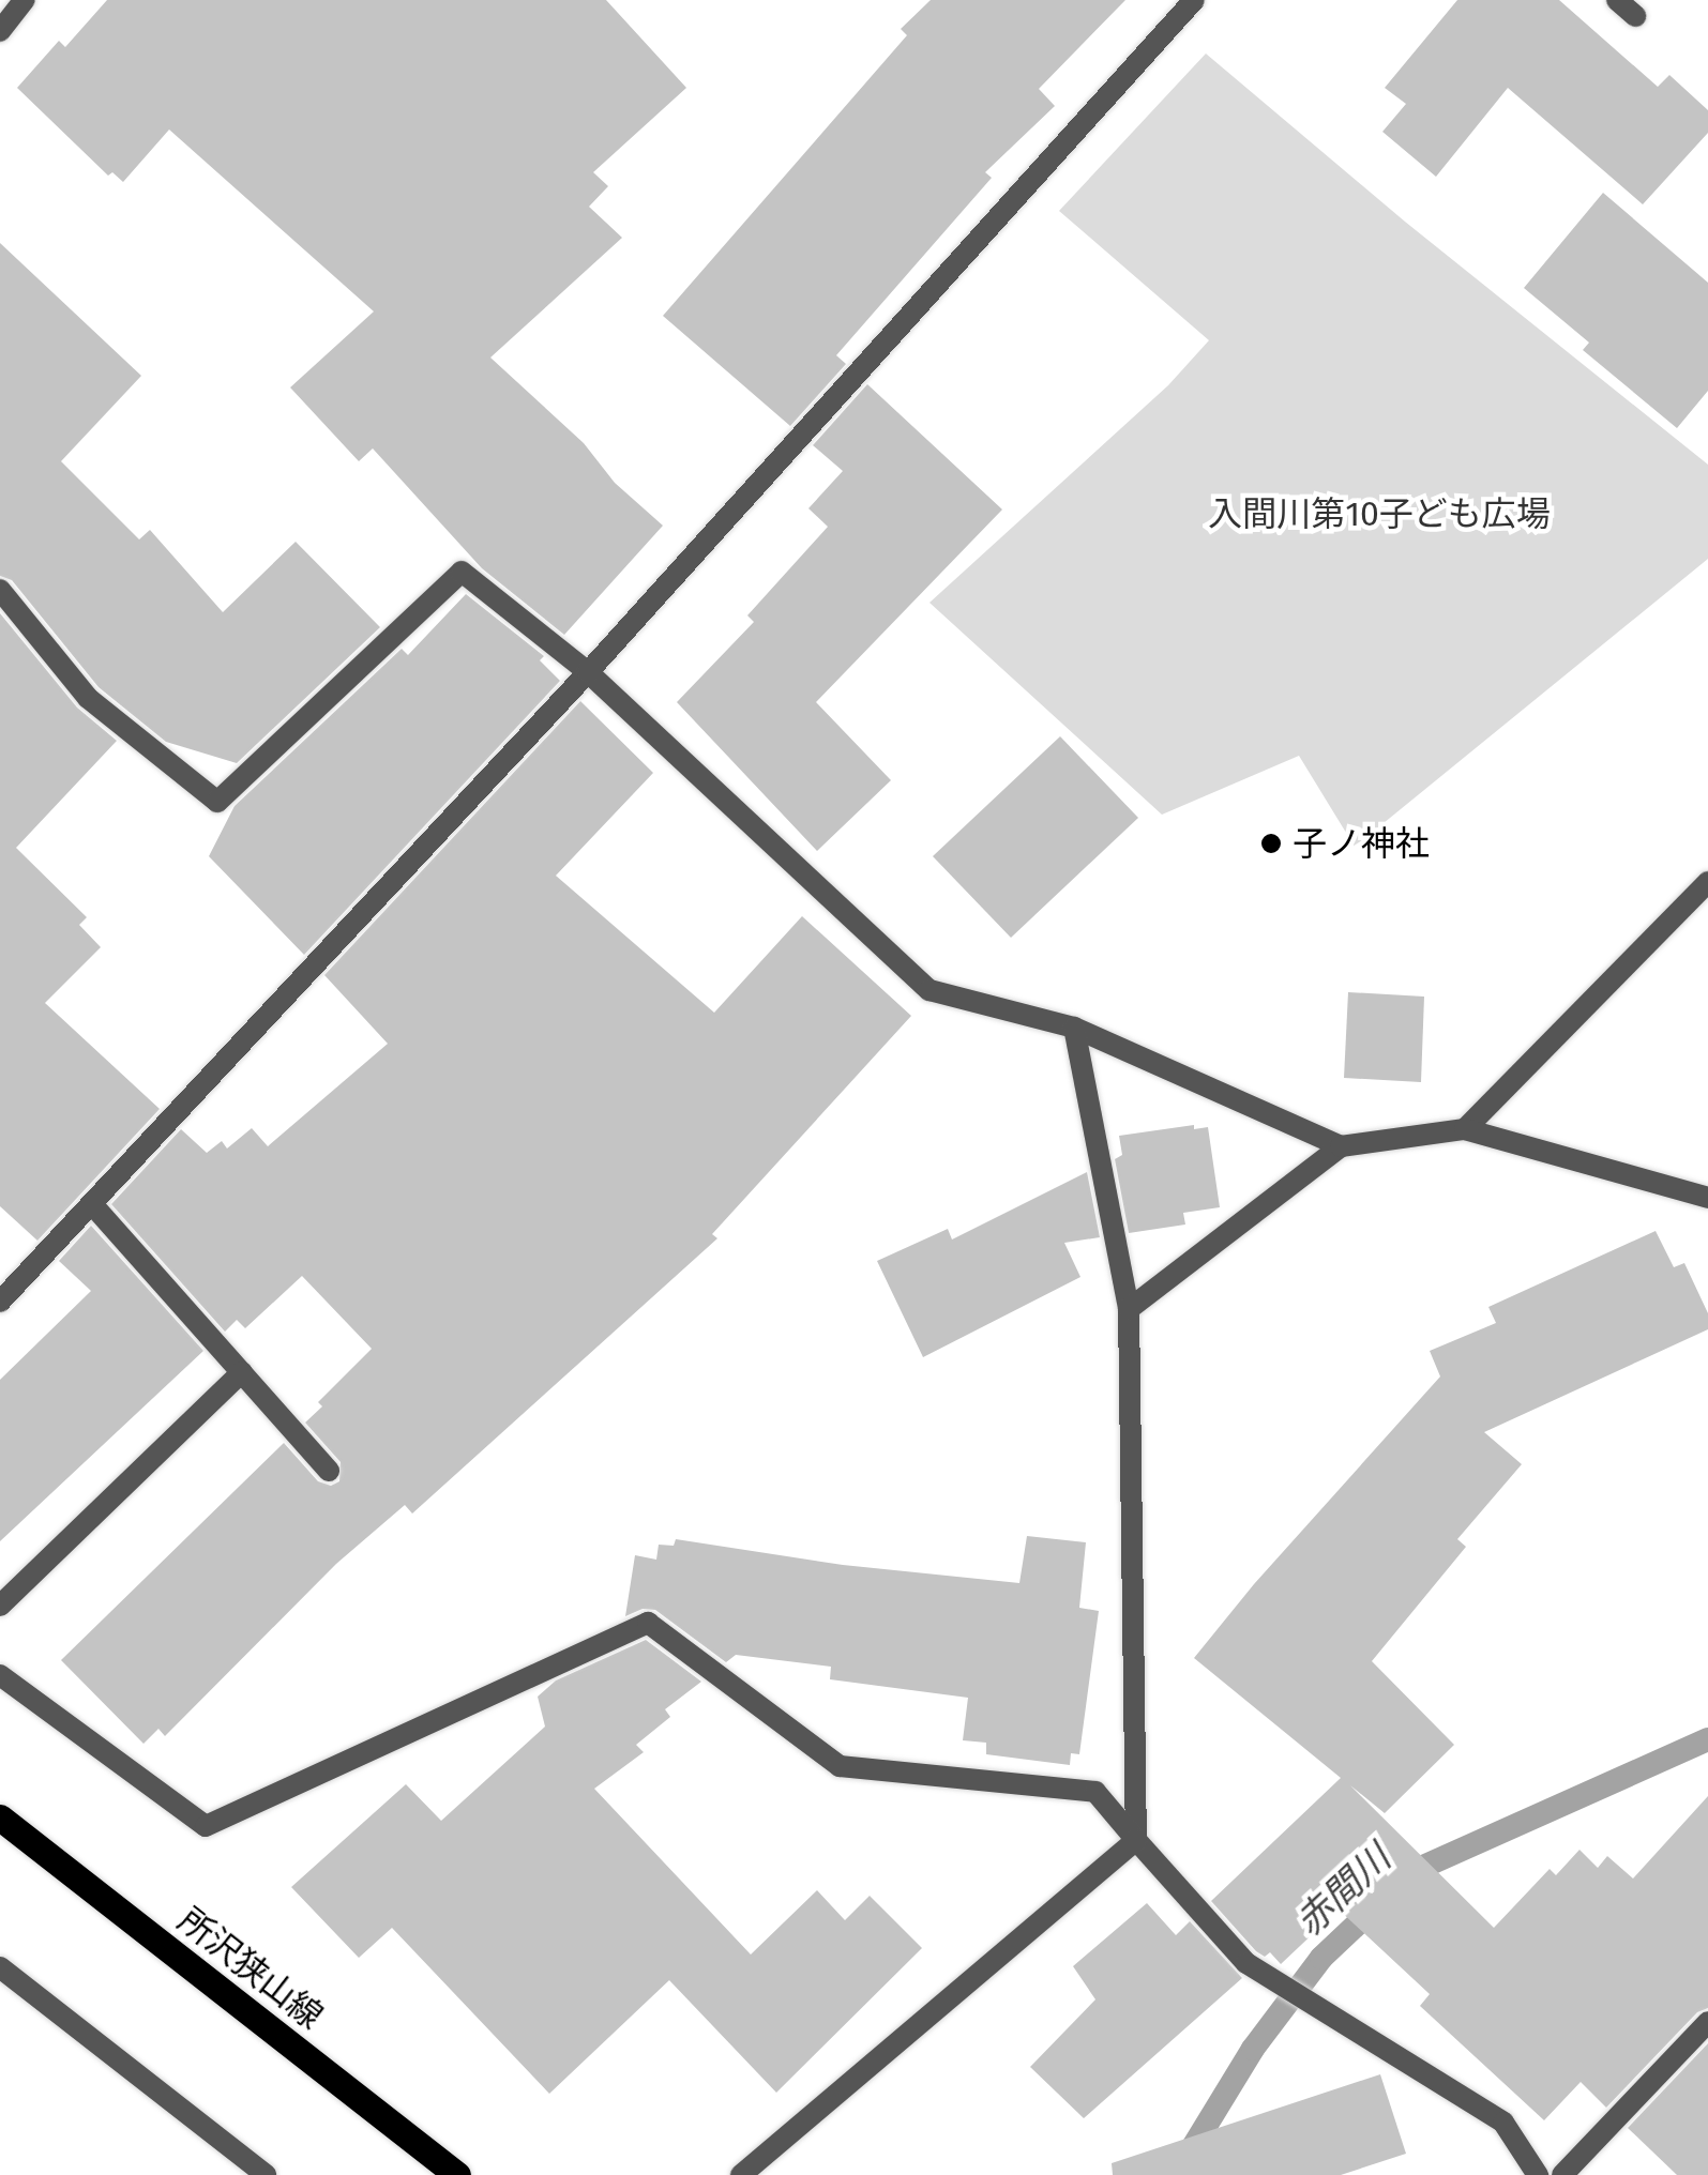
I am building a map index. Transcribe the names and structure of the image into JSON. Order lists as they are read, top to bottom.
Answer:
{
  "streets": {
    "main road": ["所沢狭山線"]
  },
  "water": ["赤間川"],
  "parks": ["入間川第10子ども広場"],
  "places": ["子ノ神社"]
}
